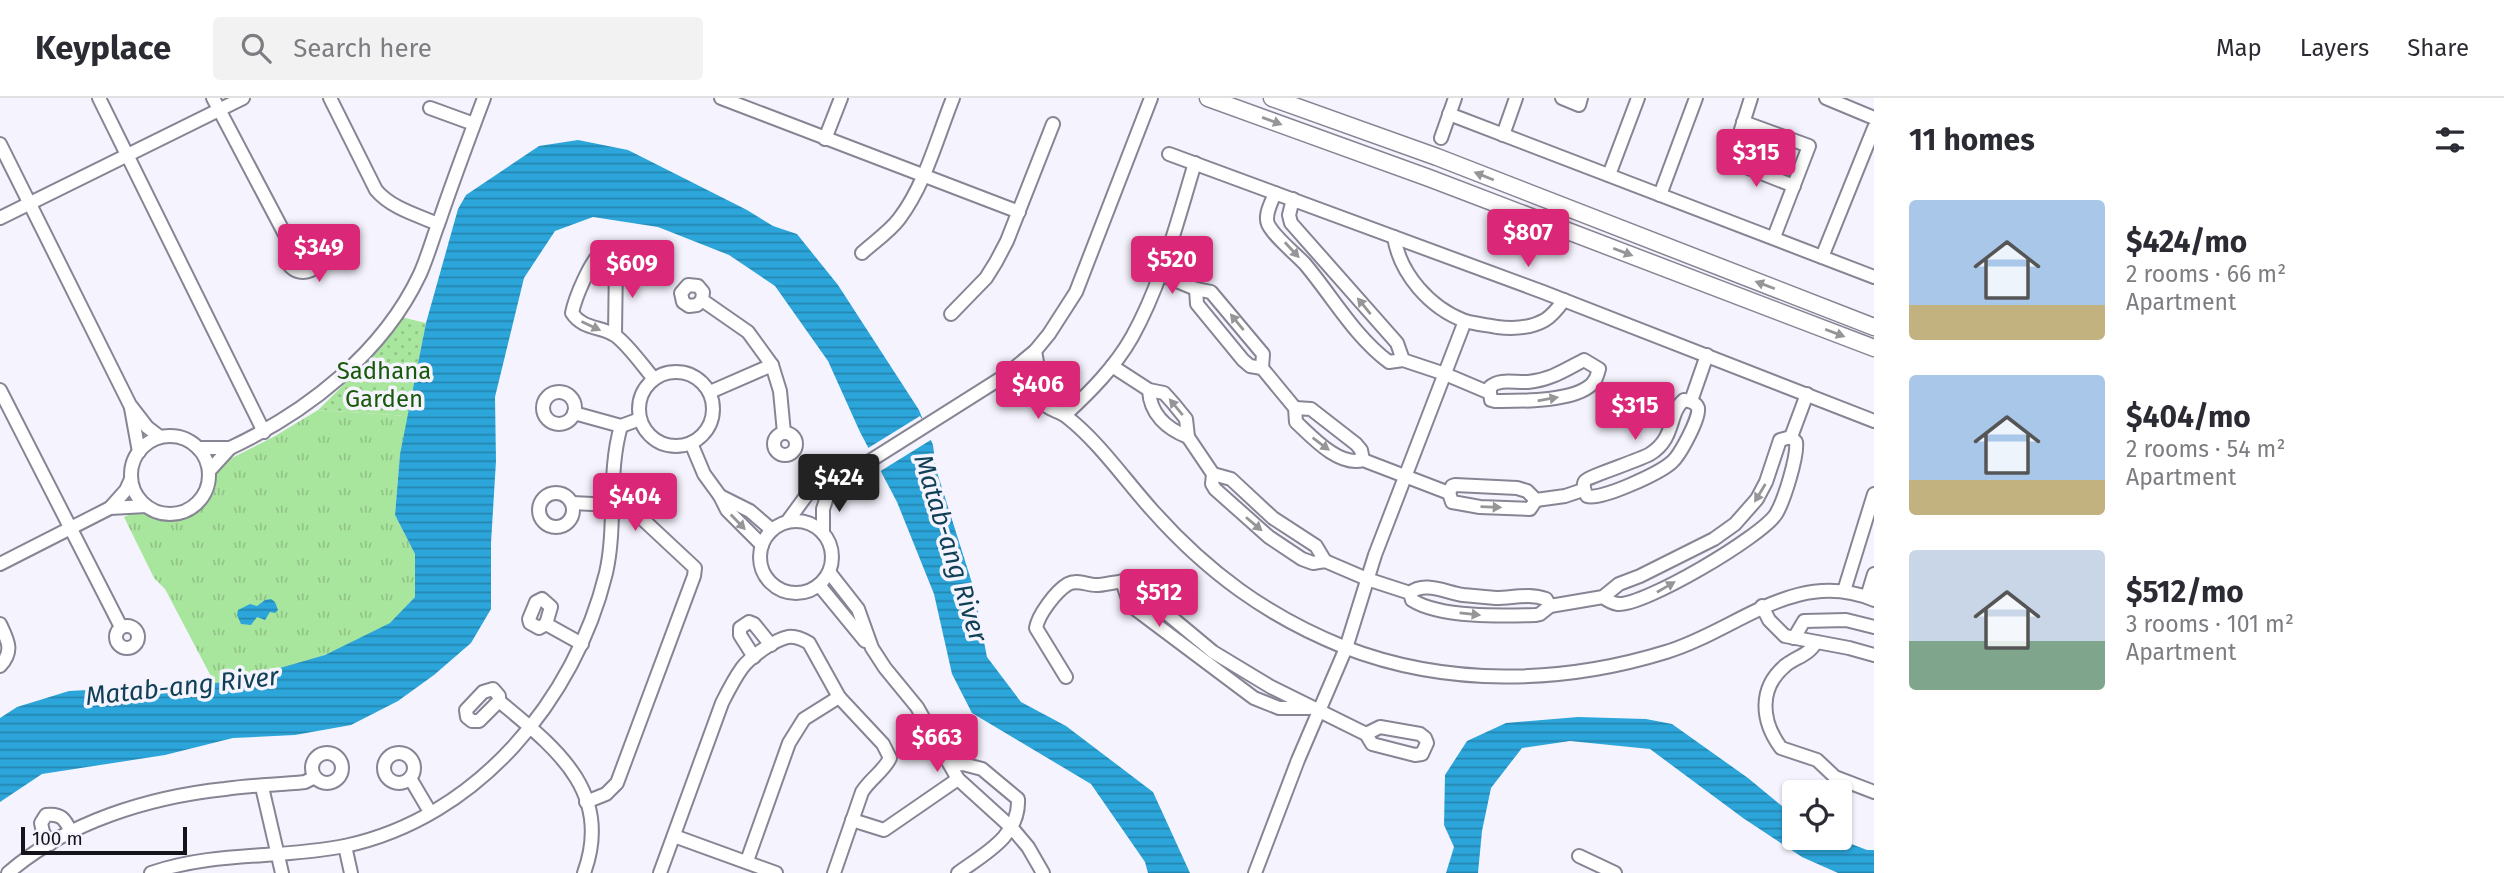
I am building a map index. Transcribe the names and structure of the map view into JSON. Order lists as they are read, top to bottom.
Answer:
{
  "water": ["Matab-ang River"],
  "parks": ["Sadhana Garden"],
  "scale_bar": "100 m",
  "page": {
    "header": "Keyplace",
    "search": "Search here",
    "nav": ["Map", "Layers", "Share"],
    "heading": "11 homes",
    "price": [
      "$315",
      "$807",
      "$349",
      "$520",
      "$609",
      "$406",
      "$315",
      "$424",
      "$404",
      "$512",
      "$663"
    ],
    "list": [
      {
        "name": "$424/mo",
        "note": "2 rooms · 66 m² · Apartment"
      },
      {
        "name": "$404/mo",
        "note": "2 rooms · 54 m² · Apartment"
      },
      {
        "name": "$512/mo",
        "note": "3 rooms · 101 m² · Apartment"
      }
    ],
    "scale": "100 m"
  }
}
